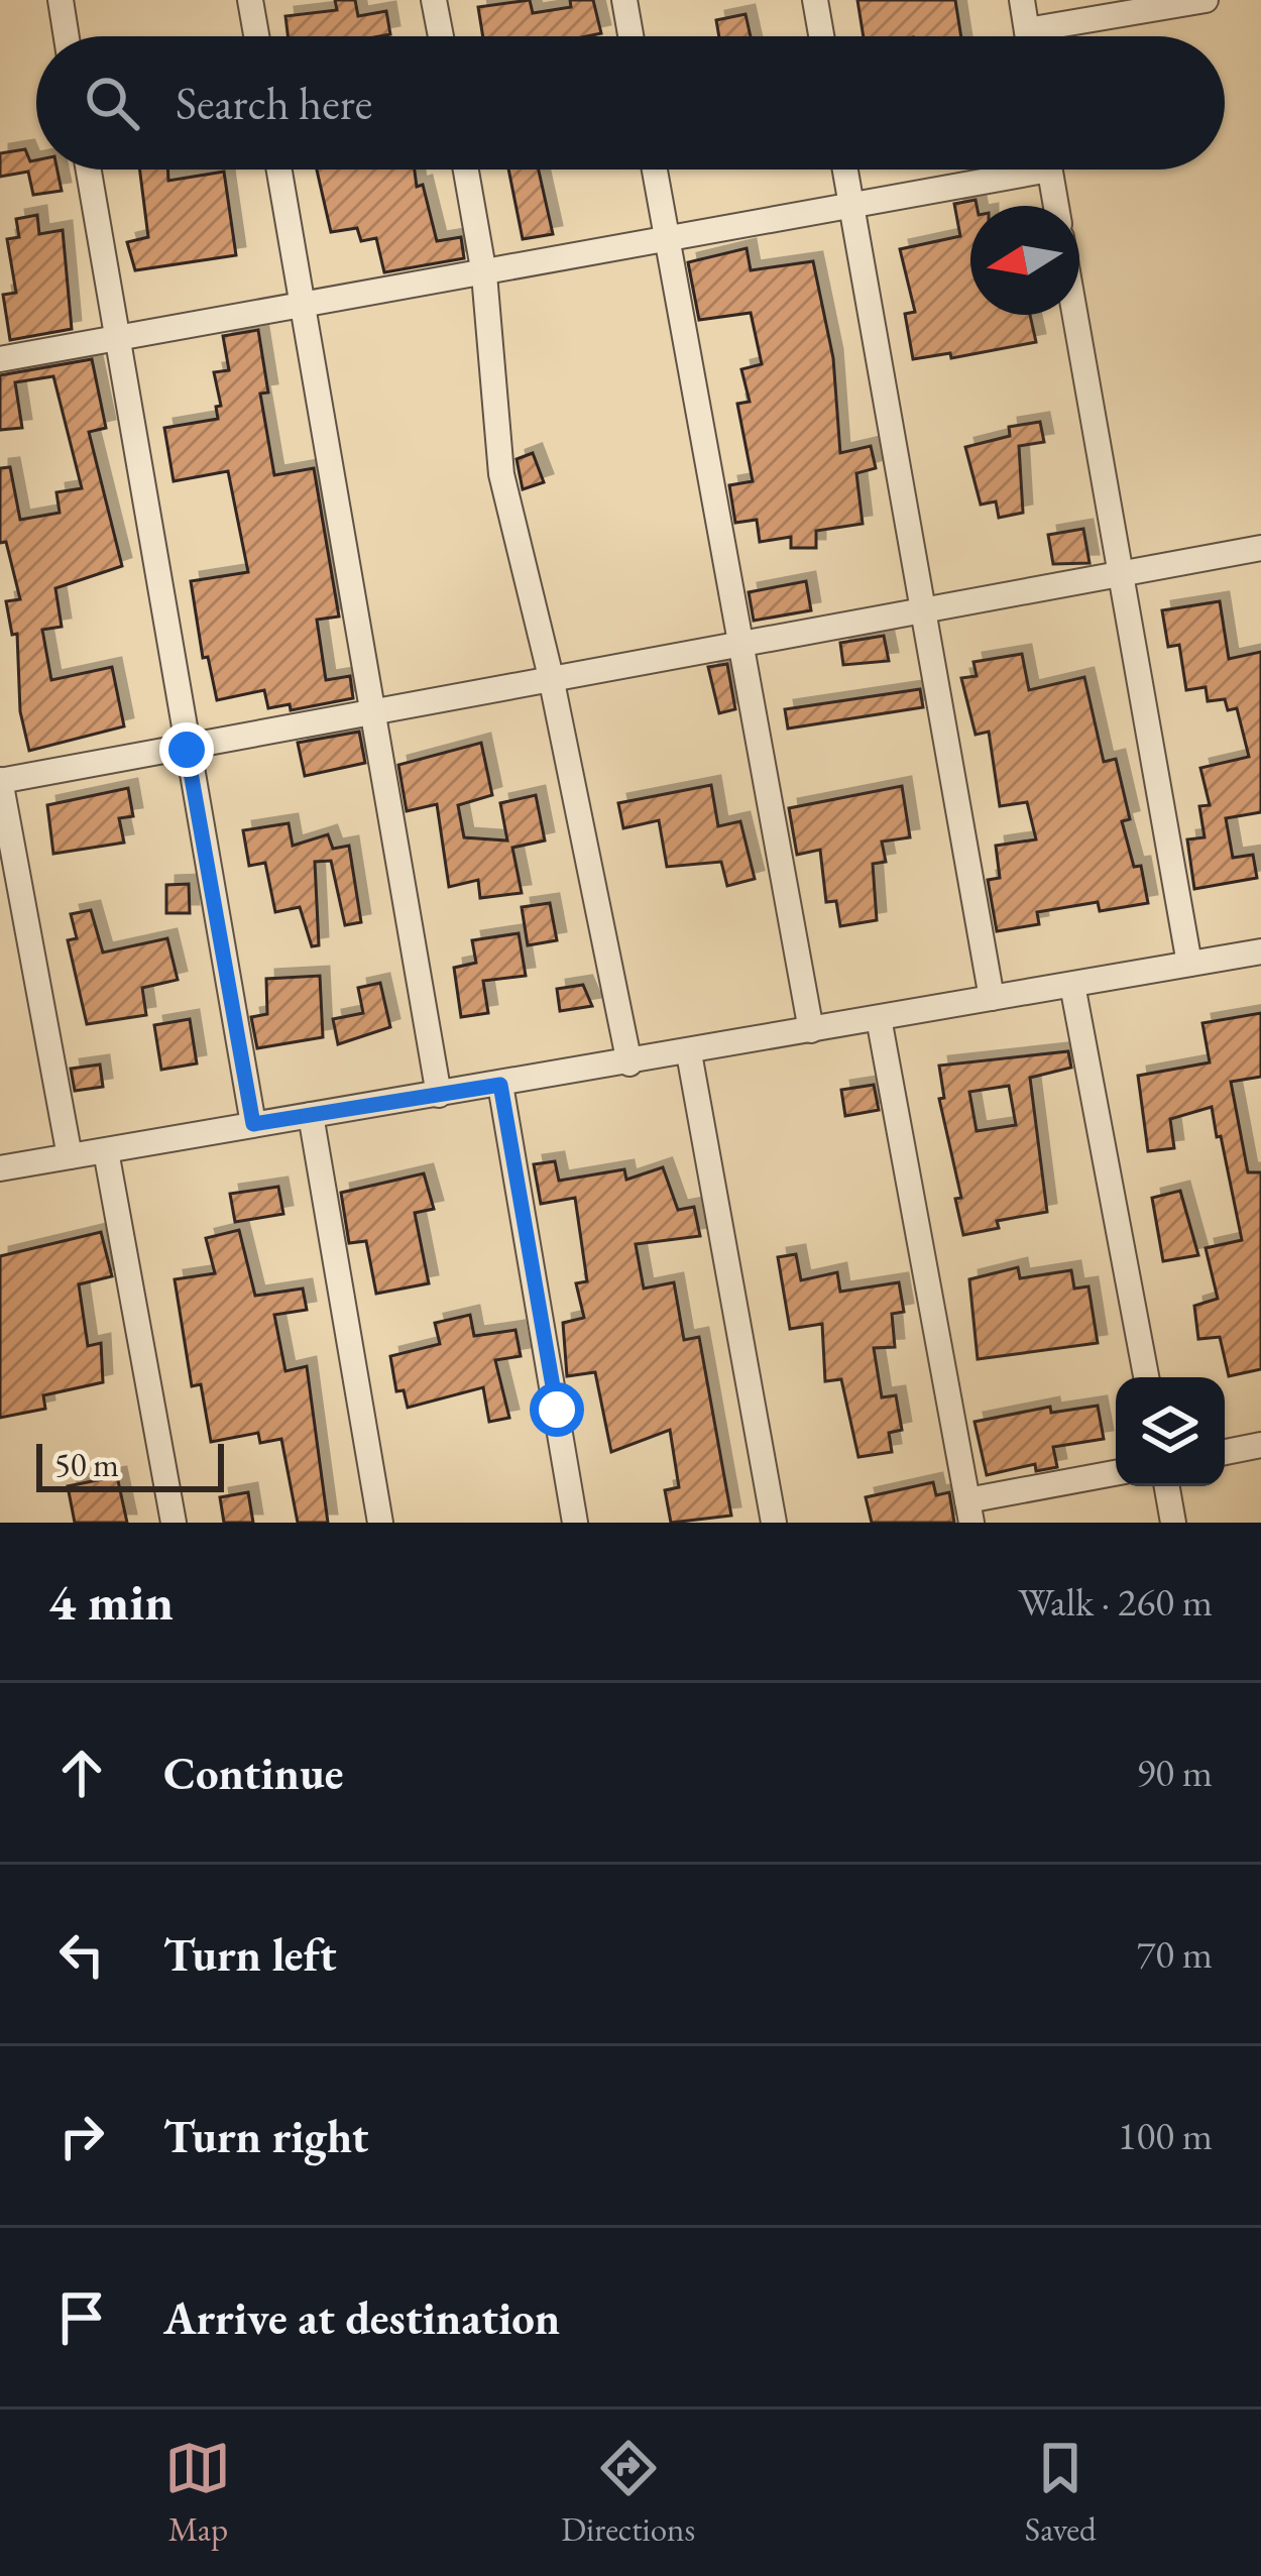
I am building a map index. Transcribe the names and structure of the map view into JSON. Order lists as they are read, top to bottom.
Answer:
{
  "scale_bar": "50 m",
  "north": "left",
  "page": {
    "search": "Search here",
    "scale": "50 m",
    "heading": ["4 min", "Walk · 260 m"],
    "list": [
      ["Continue", "90 m"],
      ["Turn left", "70 m"],
      ["Turn right", "100 m"],
      "Arrive at destination"
    ],
    "nav": ["Map", "Directions", "Saved"]
  }
}
